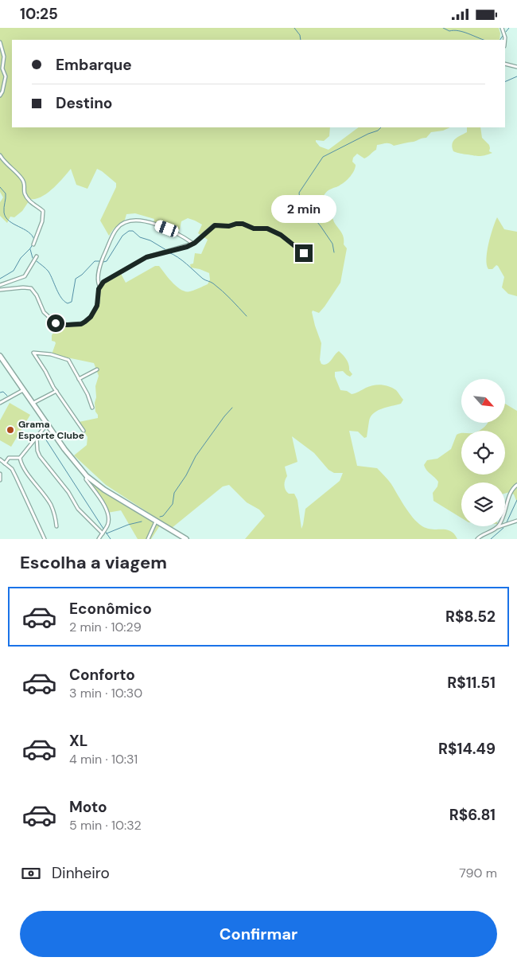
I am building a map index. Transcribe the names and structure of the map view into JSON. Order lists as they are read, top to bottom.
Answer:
{
  "places": ["Grama Esporte Clube"],
  "north": "bottom right",
  "page": {
    "status": "10:25",
    "banner": ["Embarque", "Destino"],
    "bubble": "2 min",
    "heading": "Escolha a viagem",
    "list": [
      {
        "name": "Econômico",
        "note": "2 min · 10:29",
        "value": "R$8.52"
      },
      {
        "name": "Conforto",
        "note": "3 min · 10:30",
        "value": "R$11.51"
      },
      {
        "name": "XL",
        "note": "4 min · 10:31",
        "value": "R$14.49"
      },
      {
        "name": "Moto",
        "note": "5 min · 10:32",
        "value": "R$6.81"
      }
    ],
    "pay": ["Dinheiro", "790 m"],
    "buttons": "Confirmar"
  }
}
